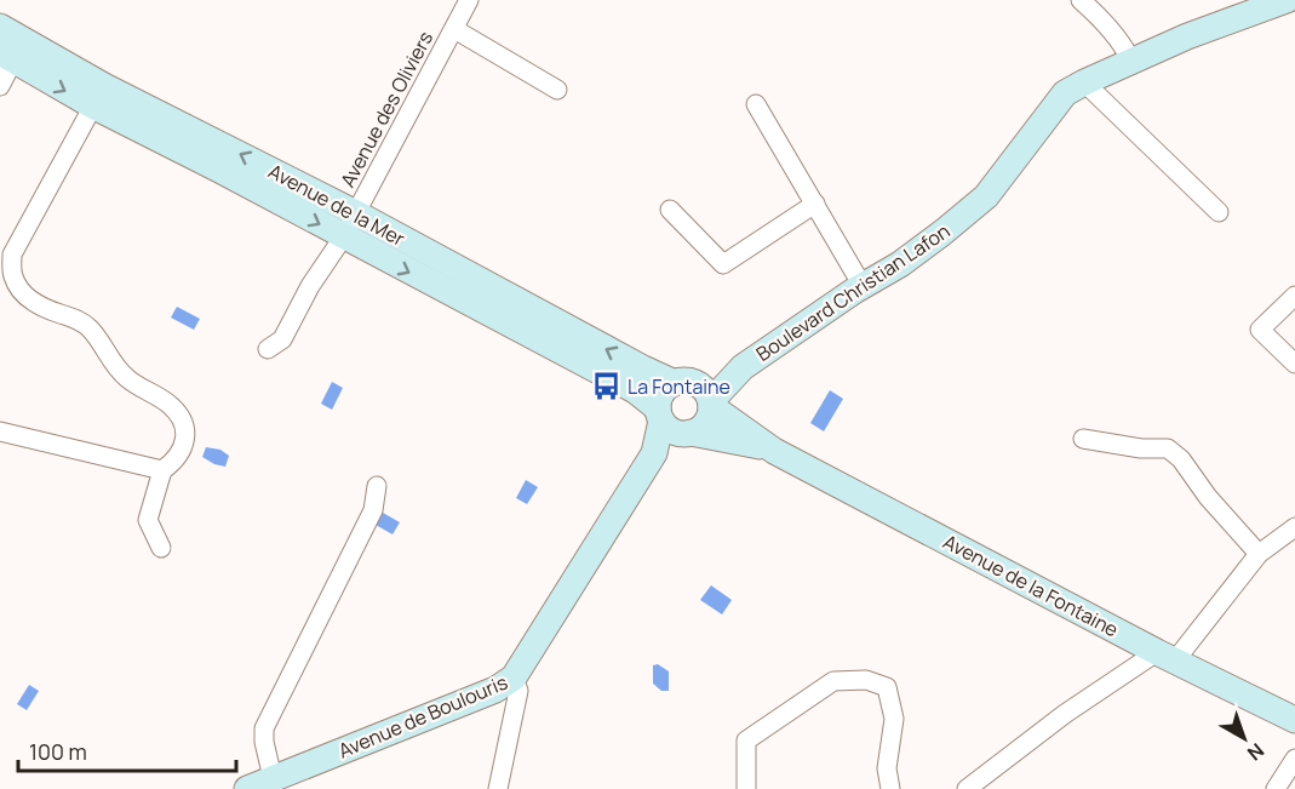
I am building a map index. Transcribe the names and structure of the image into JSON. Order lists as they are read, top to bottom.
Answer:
{
  "streets": {
    "street": [
      "Avenue des Oliviers",
      "Avenue de la Mer",
      "Boulevard Christian Lafon",
      "Avenue de la Fontaine",
      "Avenue de Boulouris"
    ]
  },
  "crossings": [
    ["Avenue des Oliviers", "Avenue de la Mer"],
    ["Avenue de la Mer", "Boulevard Christian Lafon"],
    ["Avenue de la Mer", "Avenue de la Fontaine"],
    ["Avenue de la Mer", "Avenue de Boulouris"],
    ["Boulevard Christian Lafon", "Avenue de la Fontaine"],
    ["Avenue de la Fontaine", "Avenue de Boulouris"]
  ],
  "places": {
    "bus stop": ["La Fontaine"]
  },
  "scale_bar": "100 m",
  "north": "bottom right"
}
